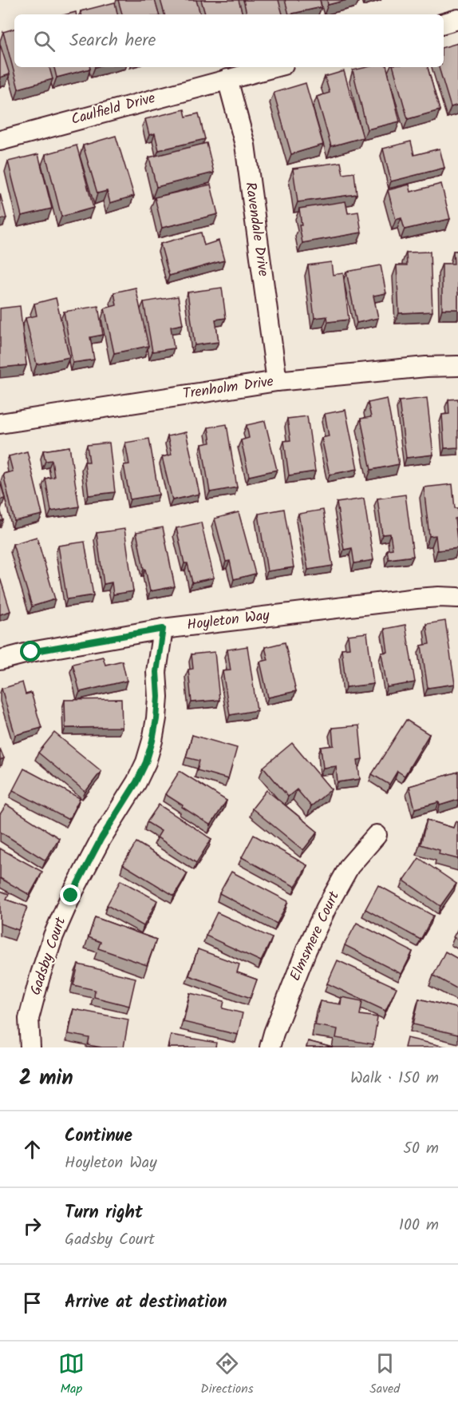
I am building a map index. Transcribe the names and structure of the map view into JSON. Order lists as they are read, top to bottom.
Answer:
{
  "streets": {
    "street": [
      "Caulfield Drive",
      "Ravendale Drive",
      "Trenholm Drive",
      "Hoyleton Way",
      "Elmsmere Court",
      "Gadsby Court"
    ]
  },
  "crossings": [
    ["Caulfield Drive", "Ravendale Drive"],
    ["Ravendale Drive", "Trenholm Drive"],
    ["Hoyleton Way", "Gadsby Court"]
  ],
  "page": {
    "search": "Search here",
    "heading": ["2 min", "Walk · 150 m"],
    "list": [
      ["Continue", "Hoyleton Way", "50 m"],
      ["Turn right", "Gadsby Court", "100 m"],
      "Arrive at destination"
    ],
    "nav": ["Map", "Directions", "Saved"]
  }
}
